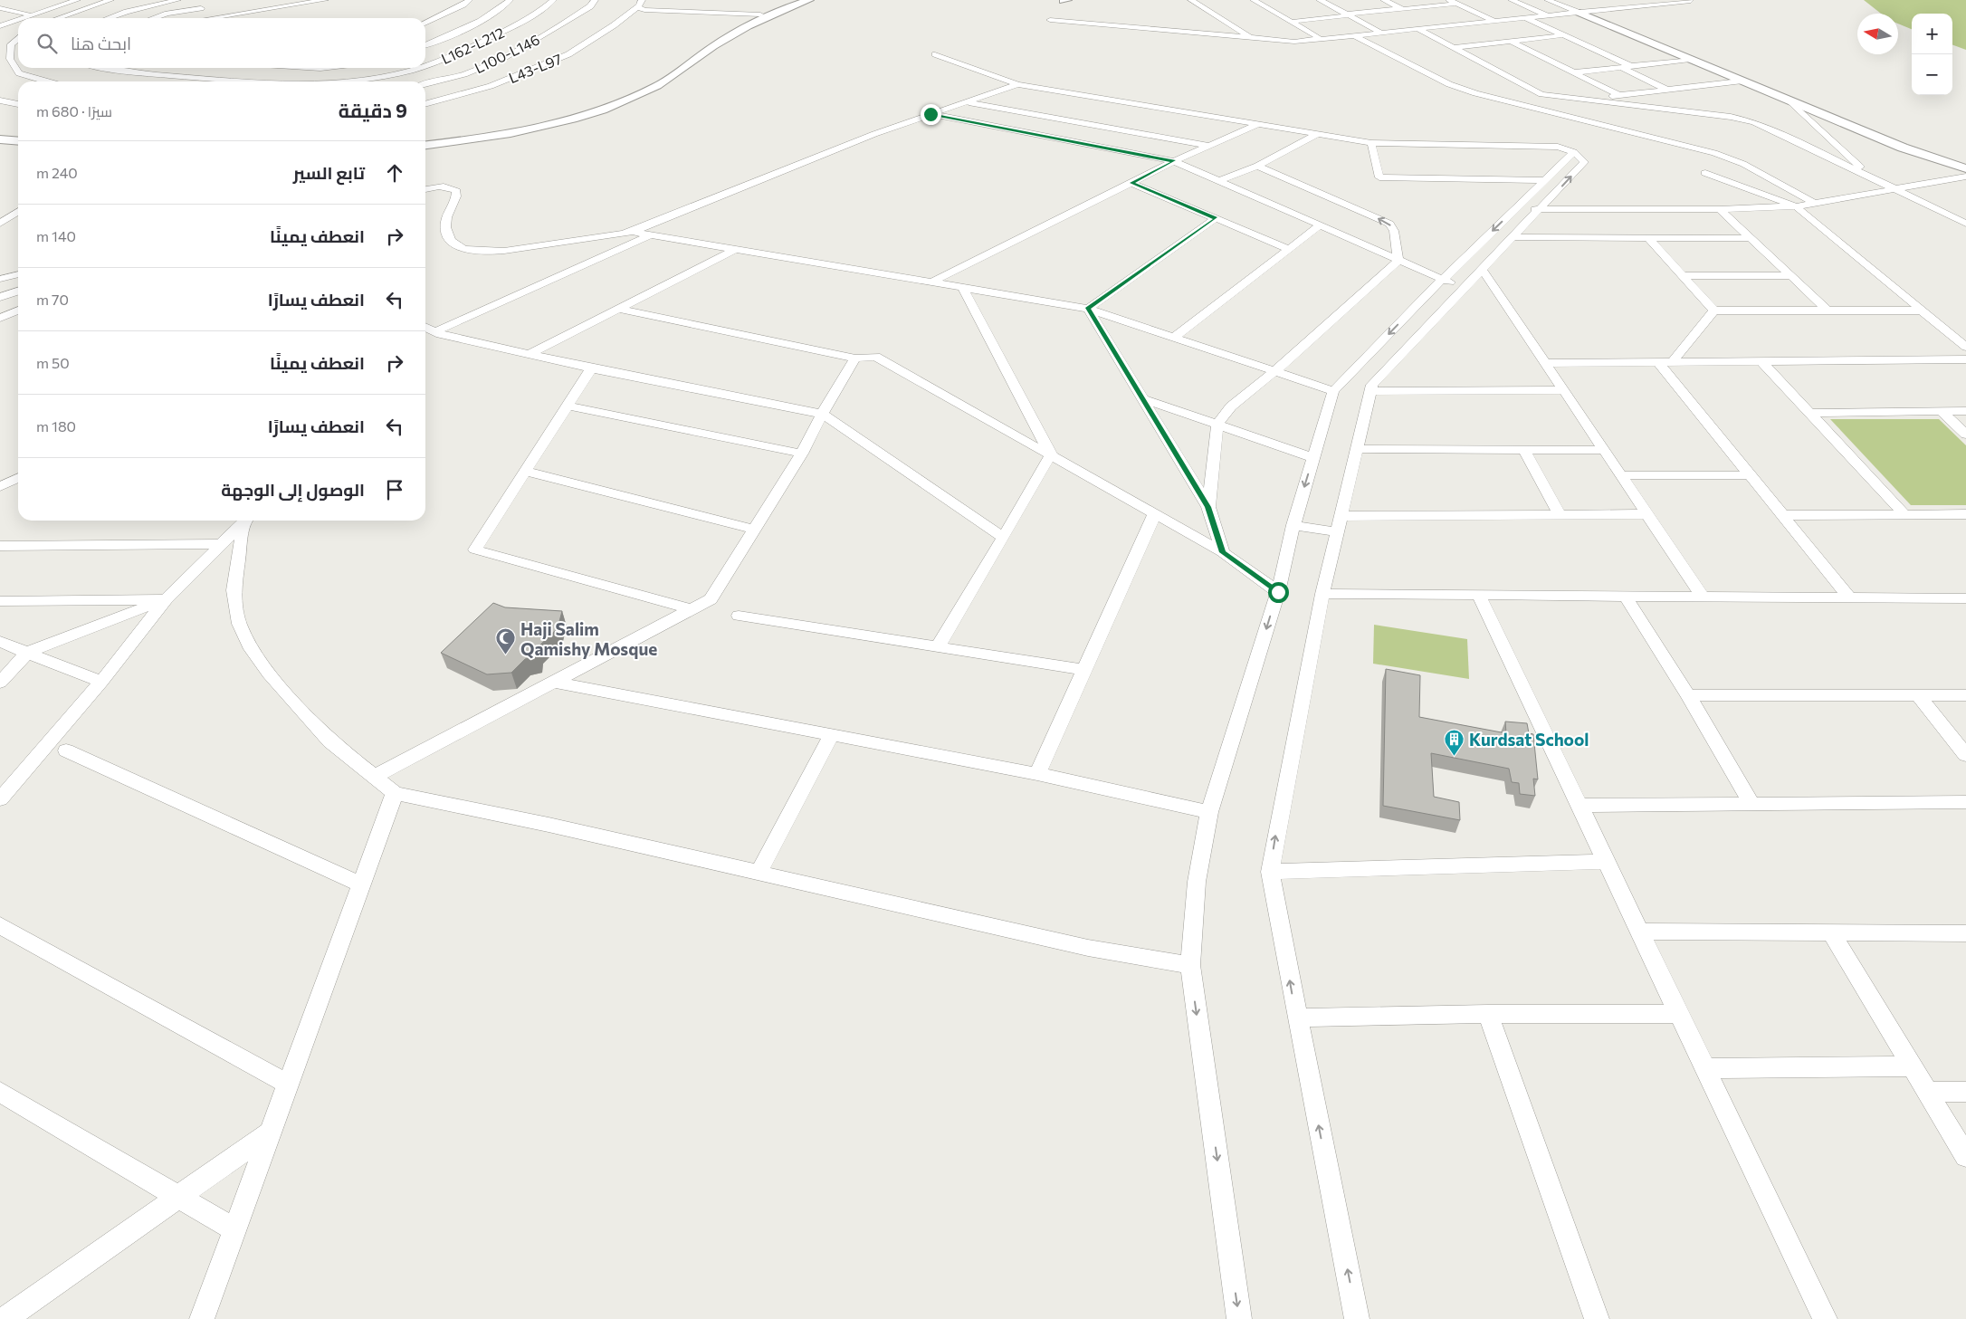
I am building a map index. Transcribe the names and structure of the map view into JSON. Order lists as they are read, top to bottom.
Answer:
{
  "streets": {
    "street": ["L162-L212", "L100-L146", "L43-L97"]
  },
  "places": {
    "mosque": ["Haji Salim Qamishy Mosque"],
    "building": ["Kurdsat School"]
  },
  "north": "left",
  "page": {
    "map_buttons": ["+", "−"],
    "search": "ابحث هنا",
    "heading": ["9 دقيقة", "سيرًا · 680 m"],
    "list": [
      ["تابع السير", "240 m"],
      ["انعطف يمينًا", "140 m"],
      ["انعطف يسارًا", "70 m"],
      ["انعطف يمينًا", "50 m"],
      ["انعطف يسارًا", "180 m"],
      "الوصول إلى الوجهة"
    ]
  }
}
